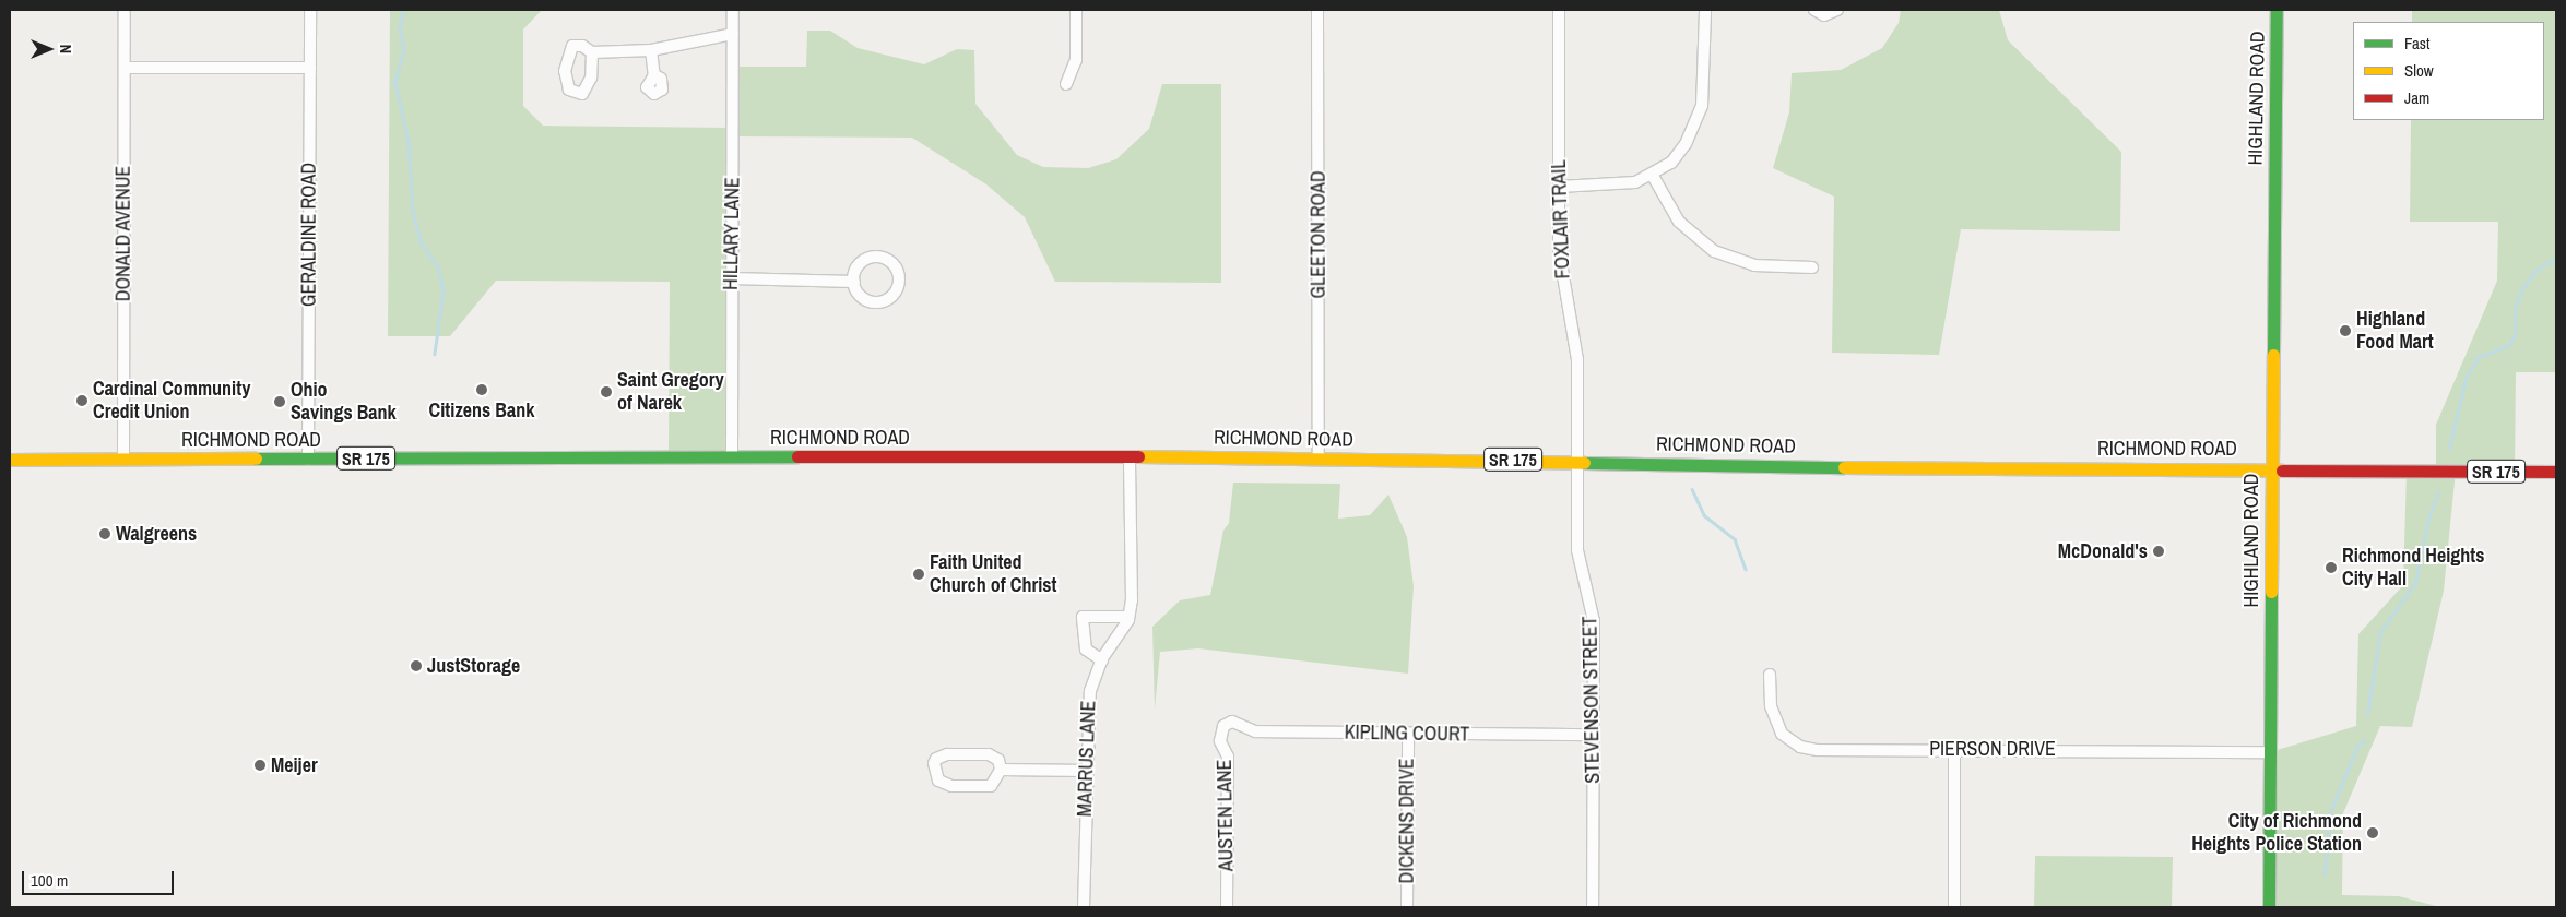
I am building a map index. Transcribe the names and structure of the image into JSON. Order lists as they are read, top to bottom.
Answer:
{
  "streets": {
    "main road": ["HIGHLAND ROAD", "RICHMOND ROAD", "SR 175"],
    "street": [
      "FOXLAIR TRAIL",
      "DONALD AVENUE",
      "HILLARY LANE",
      "GERALDINE ROAD",
      "GLEETON ROAD",
      "STEVENSON STREET",
      "KIPLING COURT",
      "PIERSON DRIVE",
      "MARRUS LANE",
      "AUSTEN LANE",
      "DICKENS DRIVE"
    ]
  },
  "crossings": [
    ["HIGHLAND ROAD", "RICHMOND ROAD"],
    ["HIGHLAND ROAD", "PIERSON DRIVE"],
    ["FOXLAIR TRAIL", "RICHMOND ROAD"],
    ["FOXLAIR TRAIL", "STEVENSON STREET"],
    ["DONALD AVENUE", "RICHMOND ROAD"],
    ["HILLARY LANE", "RICHMOND ROAD"],
    ["GERALDINE ROAD", "RICHMOND ROAD"],
    ["GLEETON ROAD", "RICHMOND ROAD"],
    ["RICHMOND ROAD", "STEVENSON STREET"],
    ["RICHMOND ROAD", "MARRUS LANE"],
    ["STEVENSON STREET", "KIPLING COURT"],
    ["KIPLING COURT", "AUSTEN LANE"],
    ["KIPLING COURT", "DICKENS DRIVE"]
  ],
  "places": [
    "Highland Food Mart",
    "Citizens Bank",
    "Saint Gregory of Narek",
    "Cardinal Community Credit Union",
    "Ohio Savings Bank",
    "Walgreens",
    "McDonald's",
    "Richmond Heights City Hall",
    "Faith United Church of Christ",
    "JustStorage",
    "Meijer",
    "City of Richmond Heights Police Station"
  ],
  "legend": ["Fast", "Slow", "Jam"],
  "scale_bar": "100 m",
  "north": "right"
}
